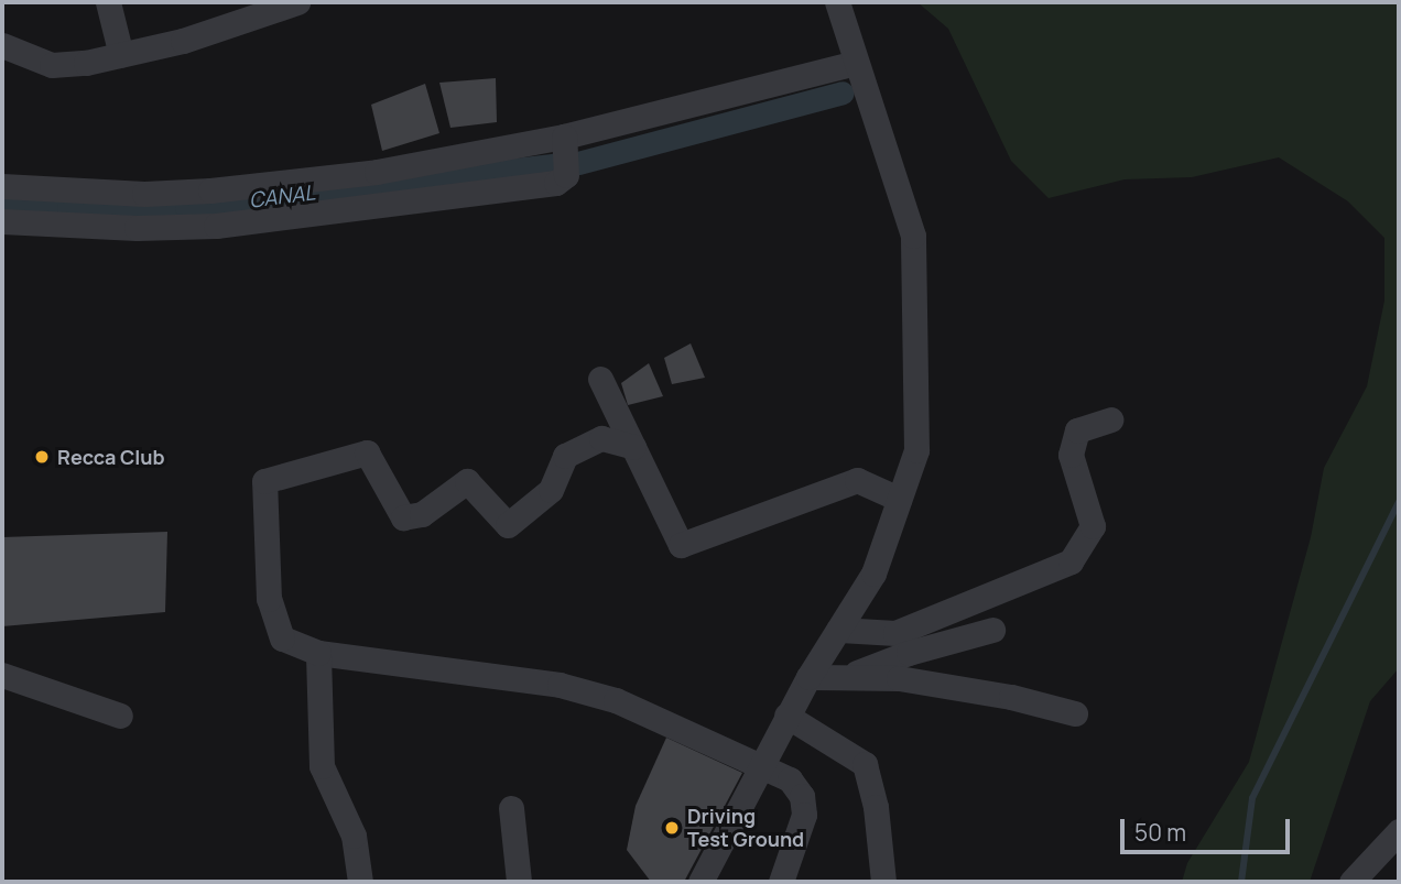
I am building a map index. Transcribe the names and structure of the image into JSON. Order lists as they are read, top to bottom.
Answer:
{
  "water": ["CANAL"],
  "places": ["Recca Club", "Driving Test Ground"],
  "scale_bar": "50 m"
}
